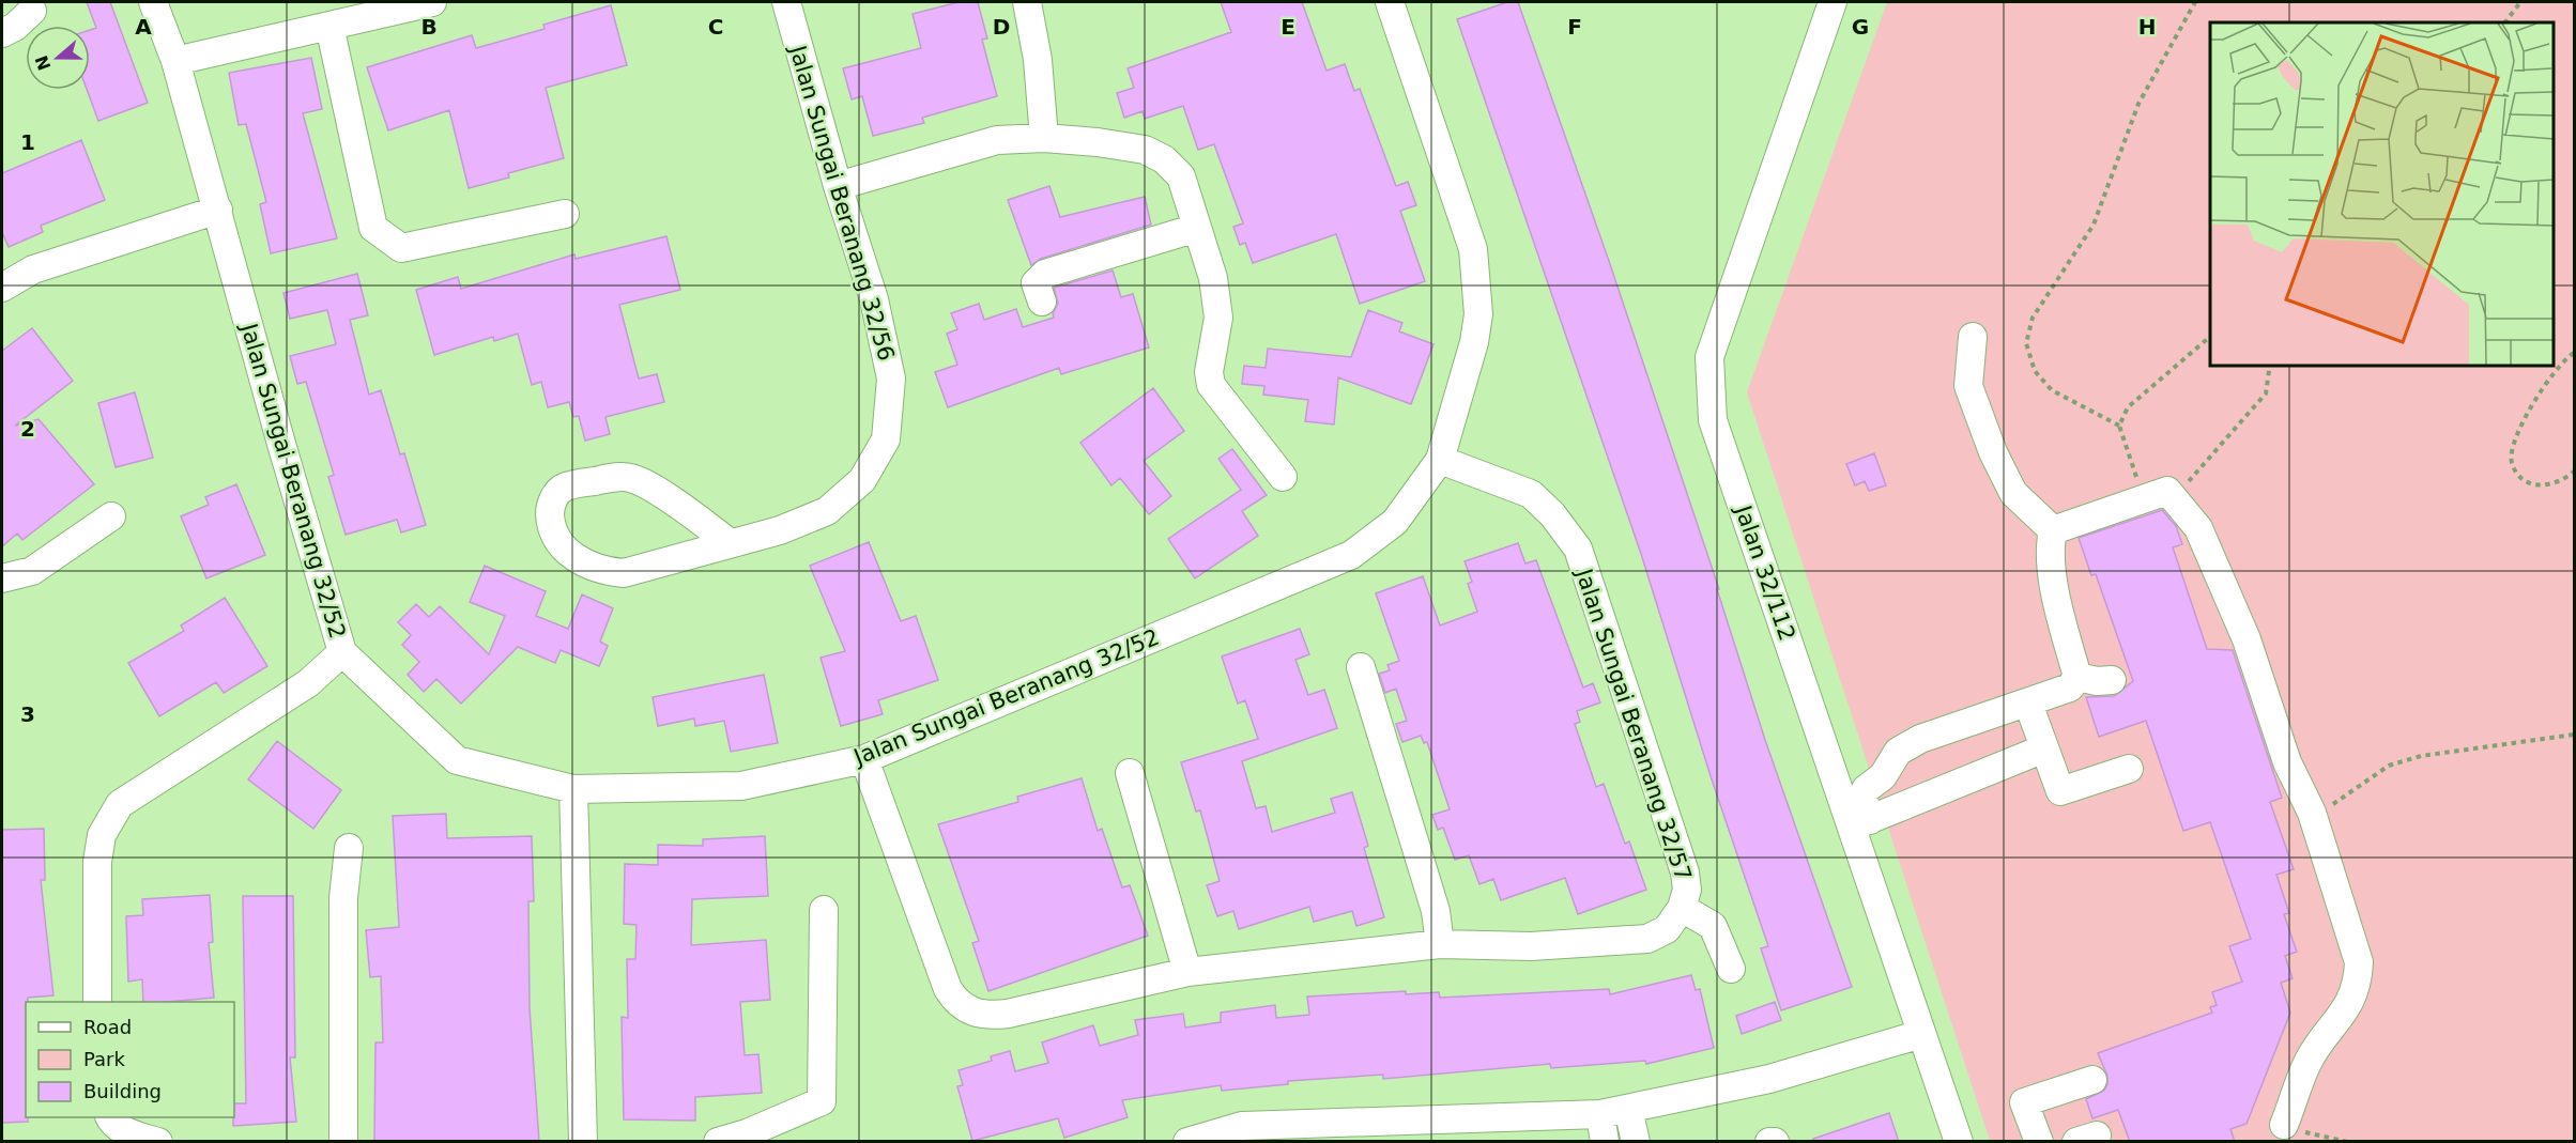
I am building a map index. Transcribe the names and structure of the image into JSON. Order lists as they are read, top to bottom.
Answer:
{
  "streets": {
    "street": [
      "Jalan Sungai Beranang 32/56",
      "Jalan Sungai Beranang 32/52",
      "Jalan 32/112",
      "Jalan Sungai Beranang 32/57"
    ]
  },
  "crossings": [
    ["Jalan Sungai Beranang 32/52", "Jalan Sungai Beranang 32/57"]
  ],
  "legend": ["Road", "Park", "Building"],
  "north": "left",
  "grid": {
    "columns": [
      "A",
      "B",
      "C",
      "D",
      "E",
      "F",
      "G",
      "H"
    ],
    "rows": ["1", "2", "3"]
  }
}
